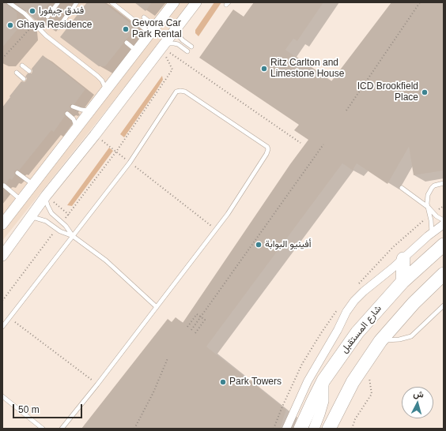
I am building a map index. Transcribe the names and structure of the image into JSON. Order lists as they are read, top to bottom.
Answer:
{
  "streets": {
    "main road": ["شارع المستقبل"]
  },
  "places": [
    "فندق جيفورا",
    "Ghaya Residence",
    "Gevora Car Park Rental",
    "Ritz Carlton and Limestone House",
    "ICD Brookfield Place",
    "أفينيو البوابة",
    "Park Towers"
  ],
  "scale_bar": "50 m",
  "north": "top"
}
